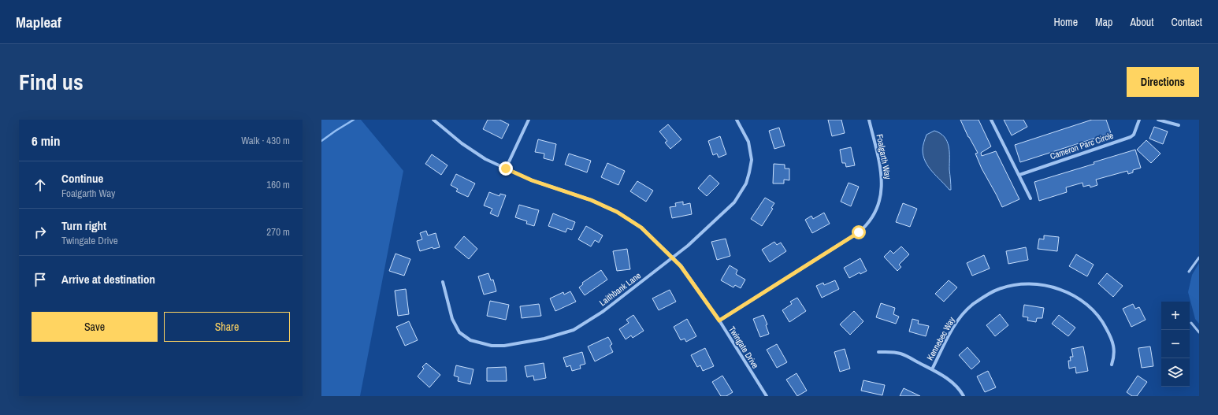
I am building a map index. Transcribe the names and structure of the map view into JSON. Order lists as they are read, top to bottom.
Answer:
{
  "streets": {
    "street": [
      "Cameron Parc Circle",
      "Foalgarth Way",
      "Laithbank Lane",
      "Kennebec Way",
      "Twingate Drive"
    ]
  },
  "crossings": [
    ["Foalgarth Way", "Twingate Drive"],
    ["Laithbank Lane", "Twingate Drive"]
  ],
  "page": {
    "header": "Mapleaf",
    "nav": [
      "Home",
      "Map",
      "About",
      "Contact"
    ],
    "title": "Find us",
    "buttons": [
      "Directions",
      ["Save", "Share"]
    ],
    "heading": ["6 min", "Walk · 430 m"],
    "list": [
      ["Continue", "Foalgarth Way", "160 m"],
      ["Turn right", "Twingate Drive", "270 m"],
      "Arrive at destination"
    ],
    "map_buttons": ["+", "−"]
  }
}
